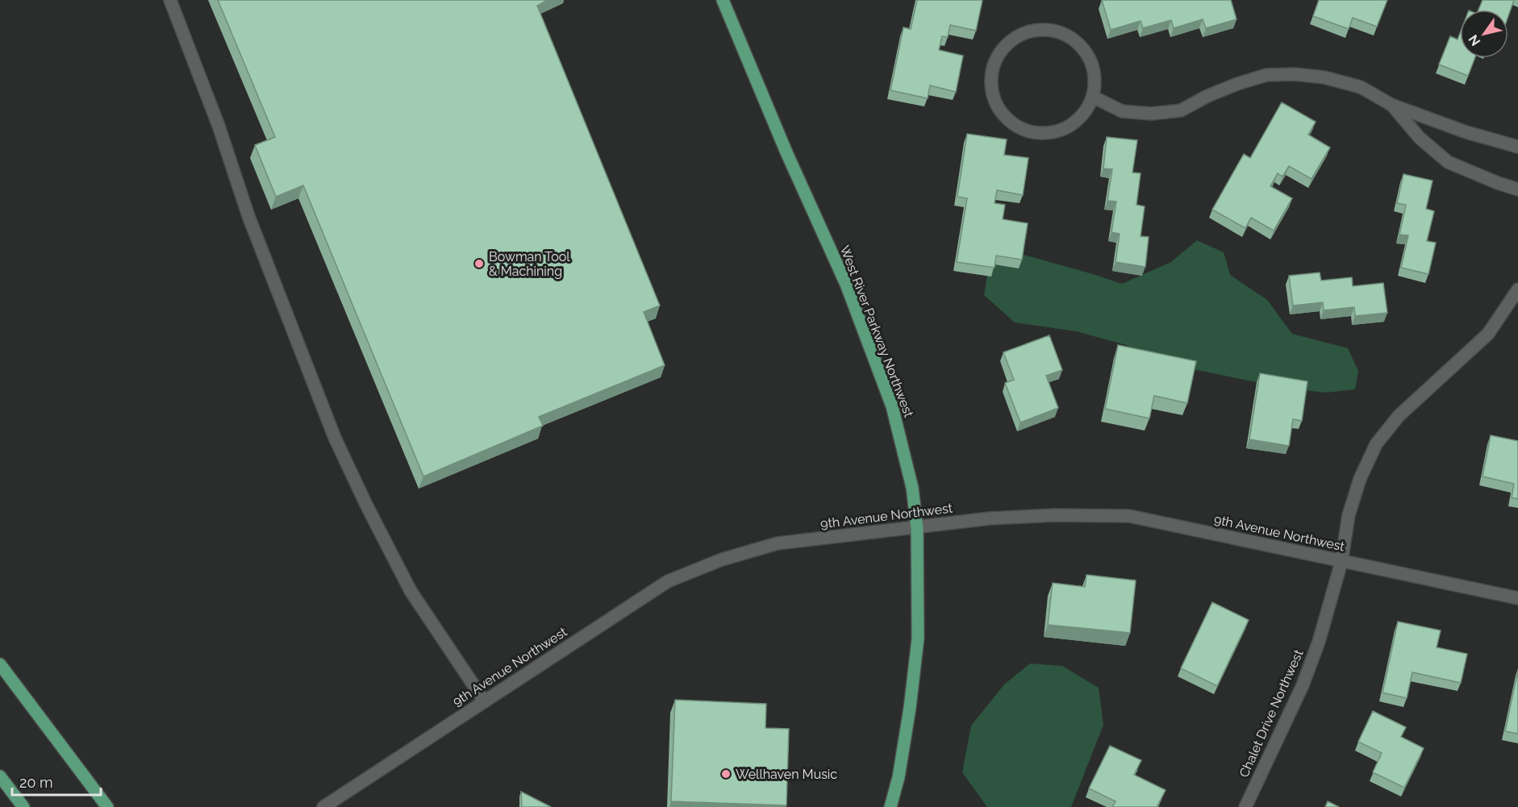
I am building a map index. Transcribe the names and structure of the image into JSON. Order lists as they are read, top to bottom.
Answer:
{
  "streets": {
    "main road": ["West River Parkway Northwest"],
    "street": ["9th Avenue Northwest", "Chalet Drive Northwest"]
  },
  "crossings": [
    ["West River Parkway Northwest", "9th Avenue Northwest"],
    ["9th Avenue Northwest", "Chalet Drive Northwest"]
  ],
  "places": ["Bowman Tool & Machining", "Wellhaven Music"],
  "scale_bar": "20 m",
  "north": "bottom left"
}
